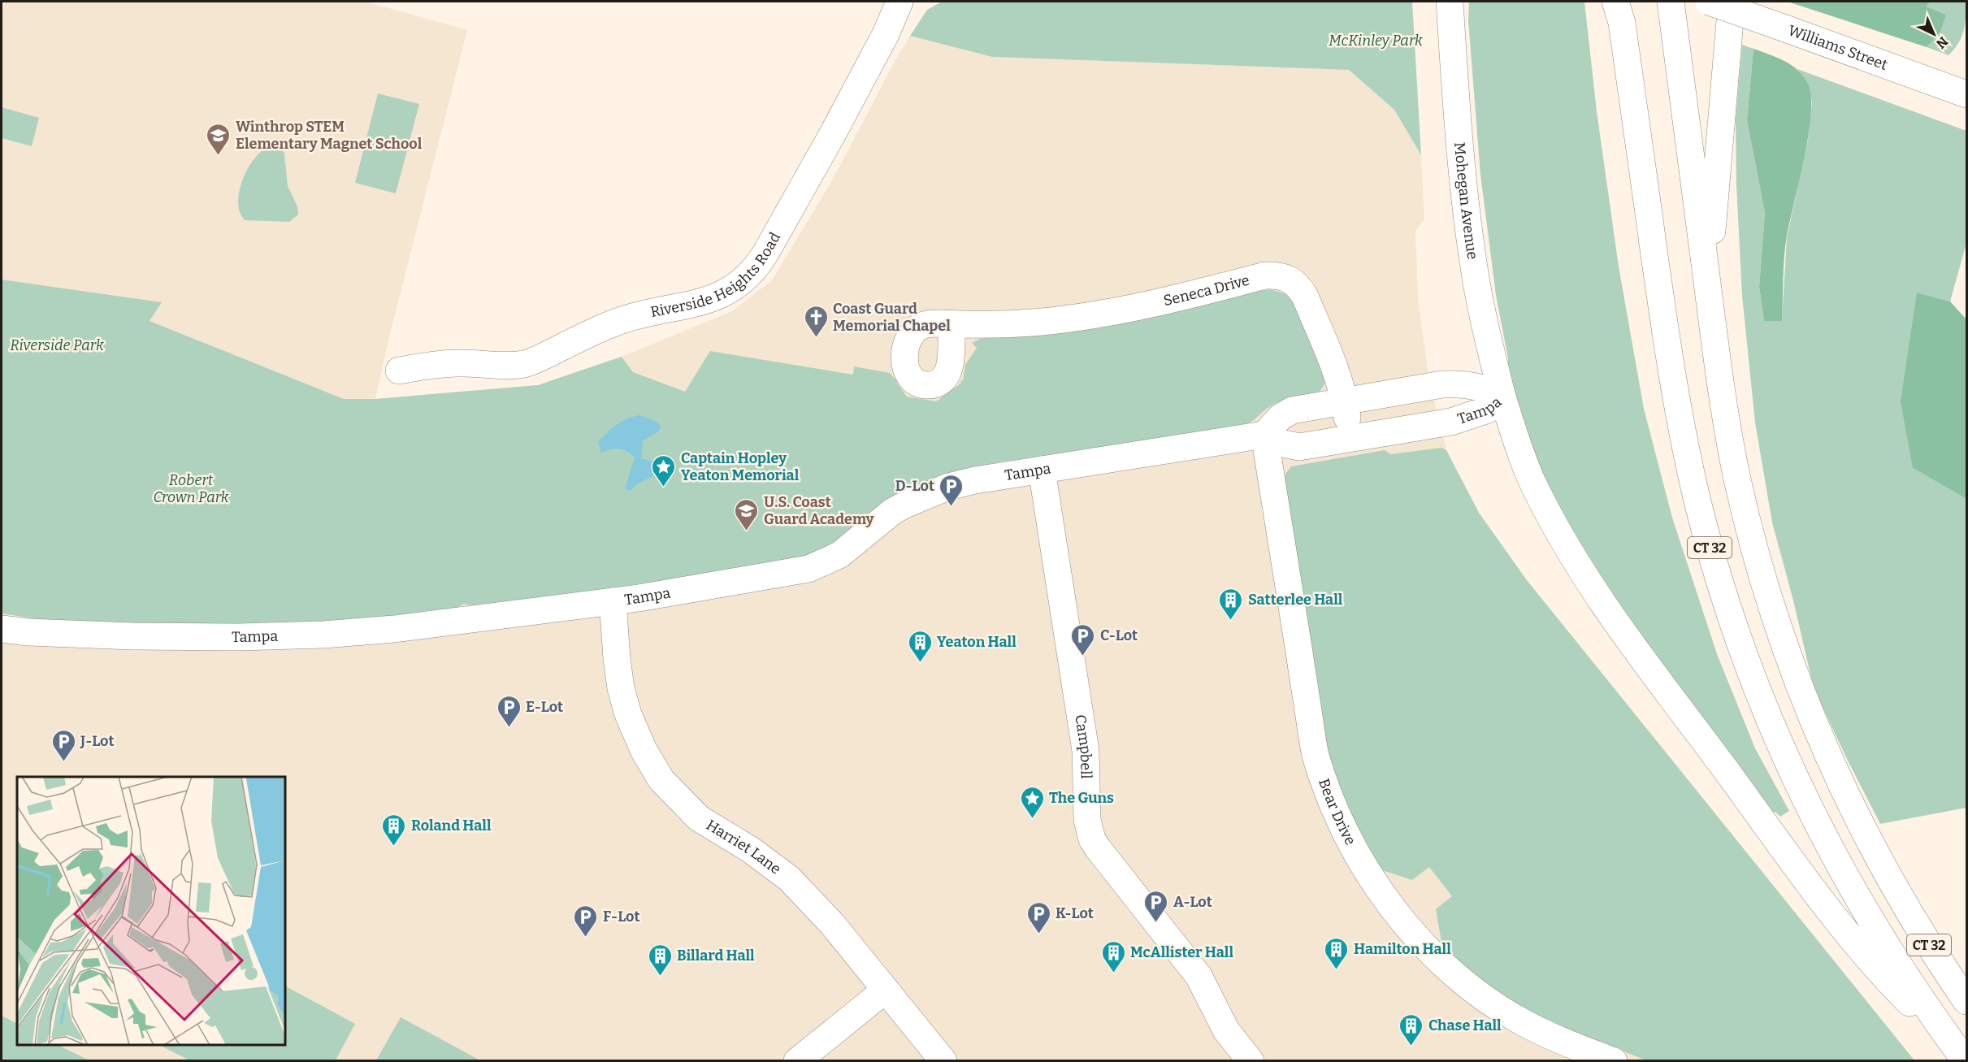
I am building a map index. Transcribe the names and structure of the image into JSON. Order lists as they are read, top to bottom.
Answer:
{
  "streets": {
    "main road": [
      "Williams Street",
      "Mohegan Avenue",
      "Riverside Heights Road",
      "Seneca Drive",
      "Tampa",
      "CT 32",
      "Campbell",
      "Bear Drive",
      "Harriet Lane"
    ]
  },
  "crossings": [
    ["Mohegan Avenue", "Tampa"],
    ["Mohegan Avenue", "CT 32"],
    ["Seneca Drive", "Tampa"],
    ["Tampa", "Campbell"],
    ["Tampa", "Bear Drive"],
    ["Tampa", "Harriet Lane"]
  ],
  "parks": ["McKinley Park", "Riverside Park", "Robert Crown Park"],
  "places": {
    "school or university": ["Winthrop STEM Elementary Magnet School", "U.S. Coast Guard Academy"],
    "church": ["Coast Guard Memorial Chapel"],
    "place": ["Captain Hopley Yeaton Memorial", "The Guns"],
    "parking": [
      "D-Lot",
      "C-Lot",
      "E-Lot",
      "J-Lot",
      "A-Lot",
      "K-Lot",
      "F-Lot"
    ],
    "building": [
      "Satterlee Hall",
      "Yeaton Hall",
      "Roland Hall",
      "Hamilton Hall",
      "McAllister Hall",
      "Billard Hall",
      "Chase Hall"
    ]
  },
  "north": "bottom right"
}
